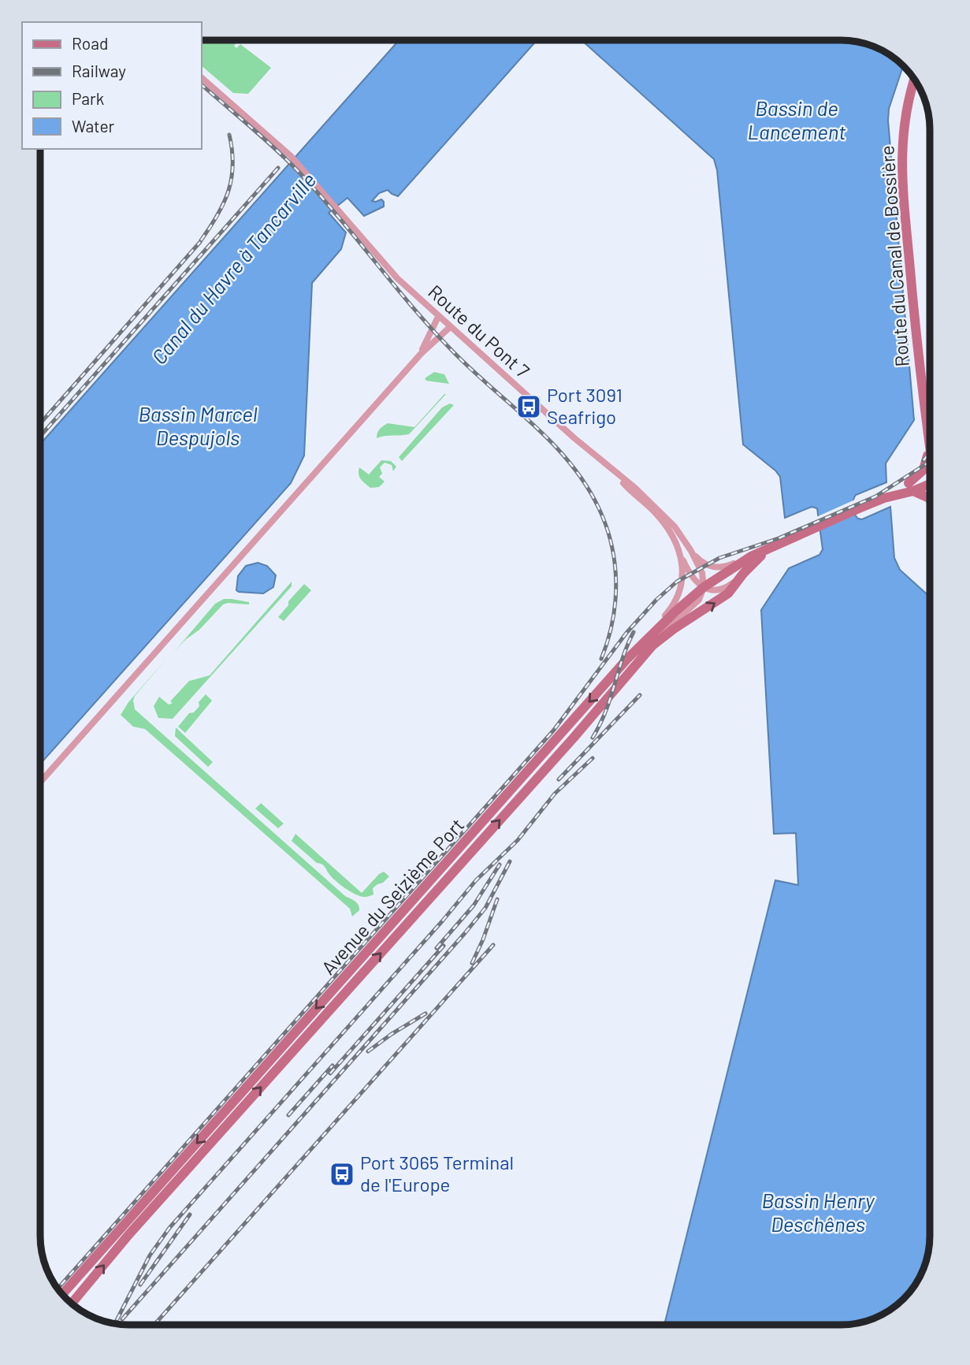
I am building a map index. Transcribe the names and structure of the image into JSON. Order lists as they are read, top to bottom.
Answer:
{
  "streets": {
    "main road": ["Route du Canal de Bossière", "Avenue du Seizième Port"],
    "street": ["Route du Pont 7"]
  },
  "water": [
    "Bassin de Lancement",
    "Canal du Havre à Tancarville",
    "Bassin Marcel Despujols",
    "Bassin Henry Deschênes"
  ],
  "places": {
    "bus stop": ["Port 3091 Seafrigo", "Port 3065 Terminal de l'Europe"]
  },
  "legend": [
    "Road",
    "Railway",
    "Park",
    "Water"
  ]
}
